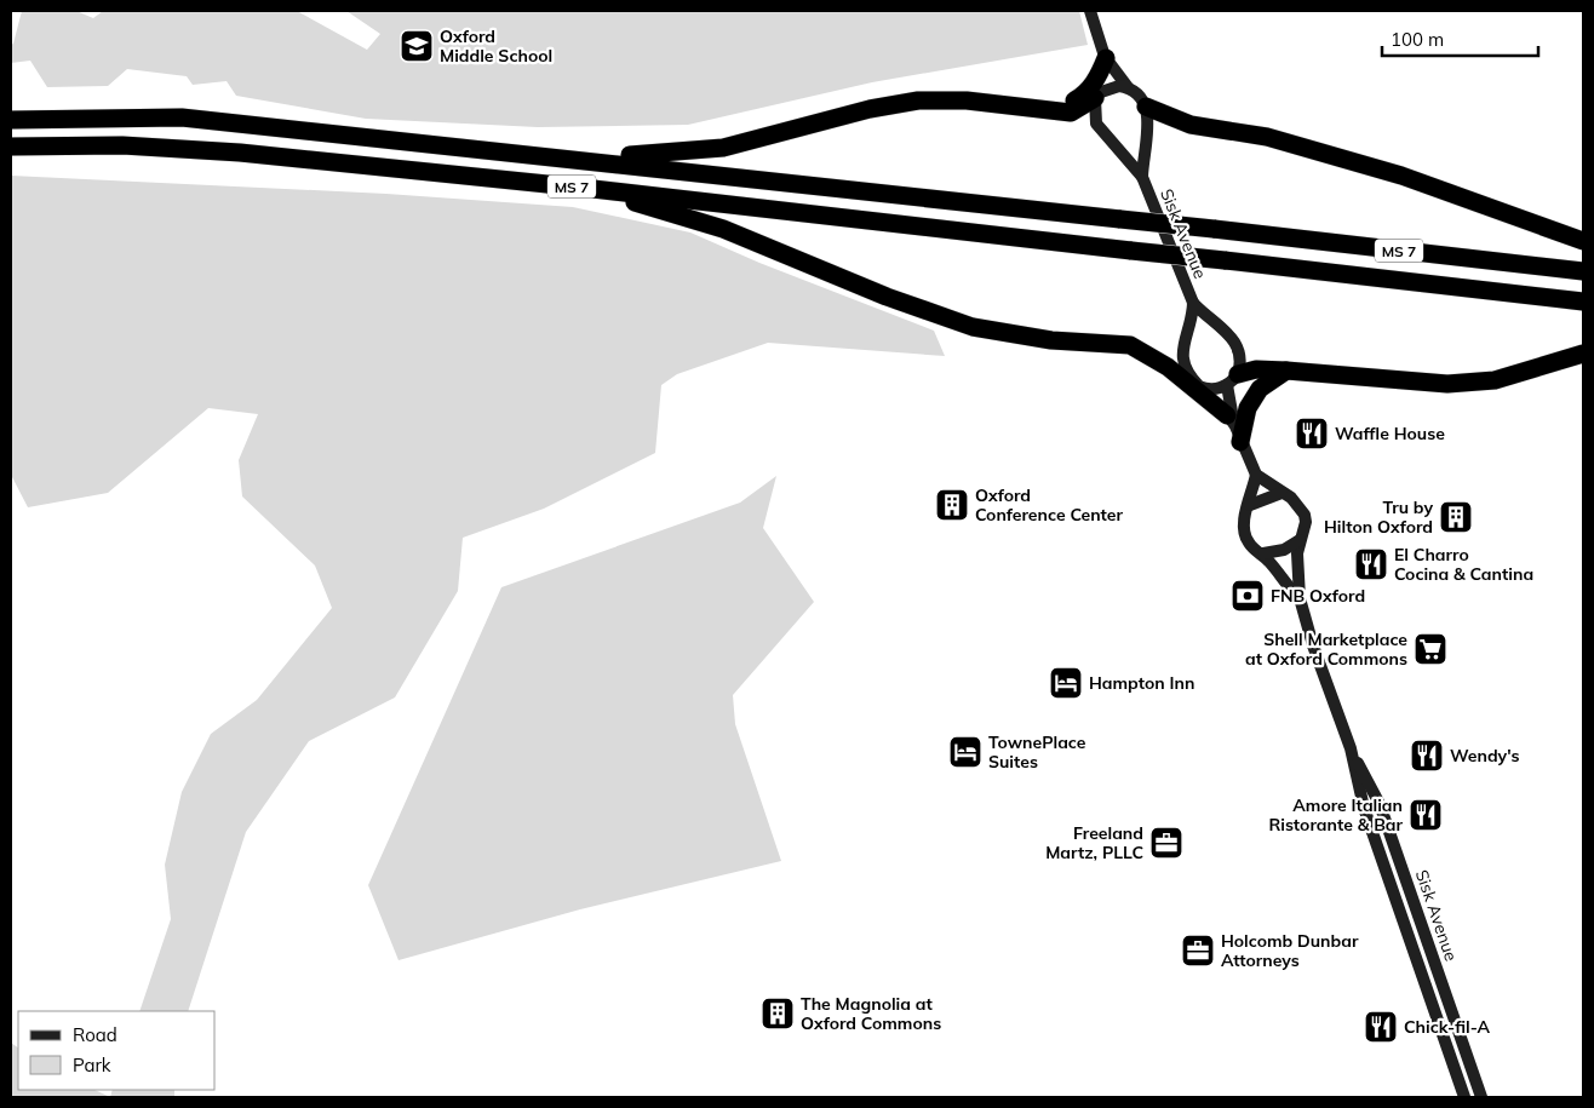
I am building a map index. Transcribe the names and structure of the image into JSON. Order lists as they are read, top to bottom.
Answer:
{
  "streets": {
    "highway": ["MS 7"],
    "street": ["Sisk Avenue"]
  },
  "places": {
    "school or university": ["Oxford Middle School"],
    "restaurant": [
      "Waffle House",
      "El Charro Cocina & Cantina",
      "Wendy's",
      "Amore Italian Ristorante & Bar",
      "Chick-fil-A"
    ],
    "building": ["Oxford Conference Center", "Tru by Hilton Oxford", "The Magnolia at Oxford Commons"],
    "bank": ["FNB Oxford"],
    "supermarket": ["Shell Marketplace at Oxford Commons"],
    "hotel": ["Hampton Inn", "TownePlace Suites"],
    "office": ["Freeland Martz, PLLC", "Holcomb Dunbar Attorneys"]
  },
  "legend": ["Road", "Park"],
  "scale_bar": "100 m"
}
